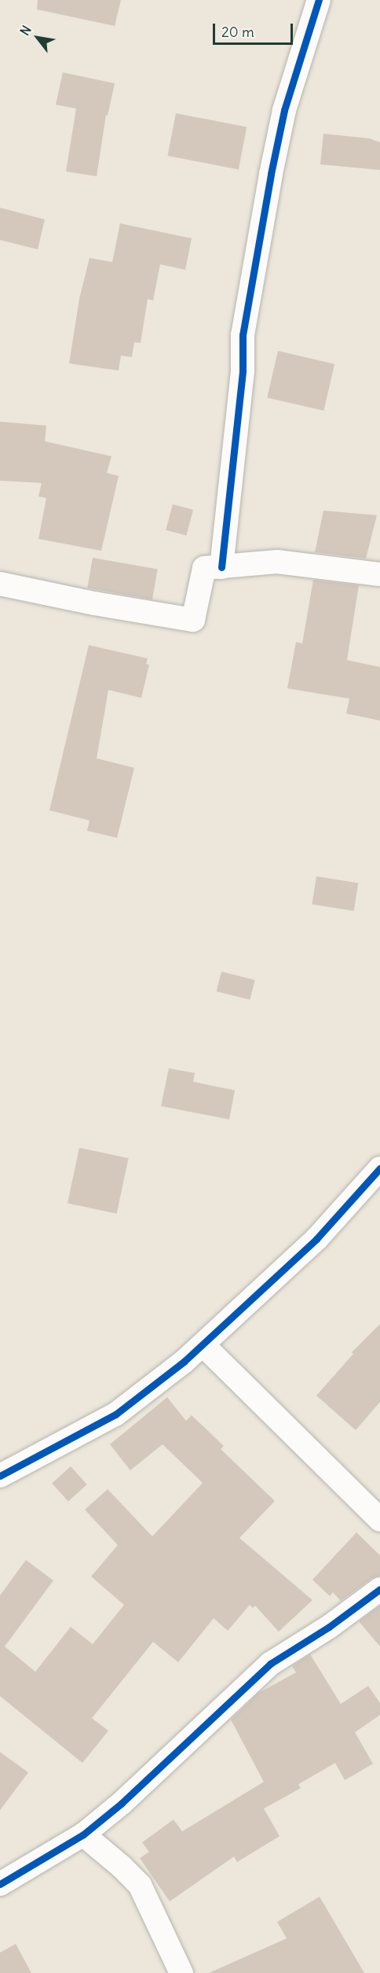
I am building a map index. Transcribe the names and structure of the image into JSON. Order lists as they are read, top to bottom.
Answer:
{
  "scale_bar": "20 m",
  "north": "top left"
}
